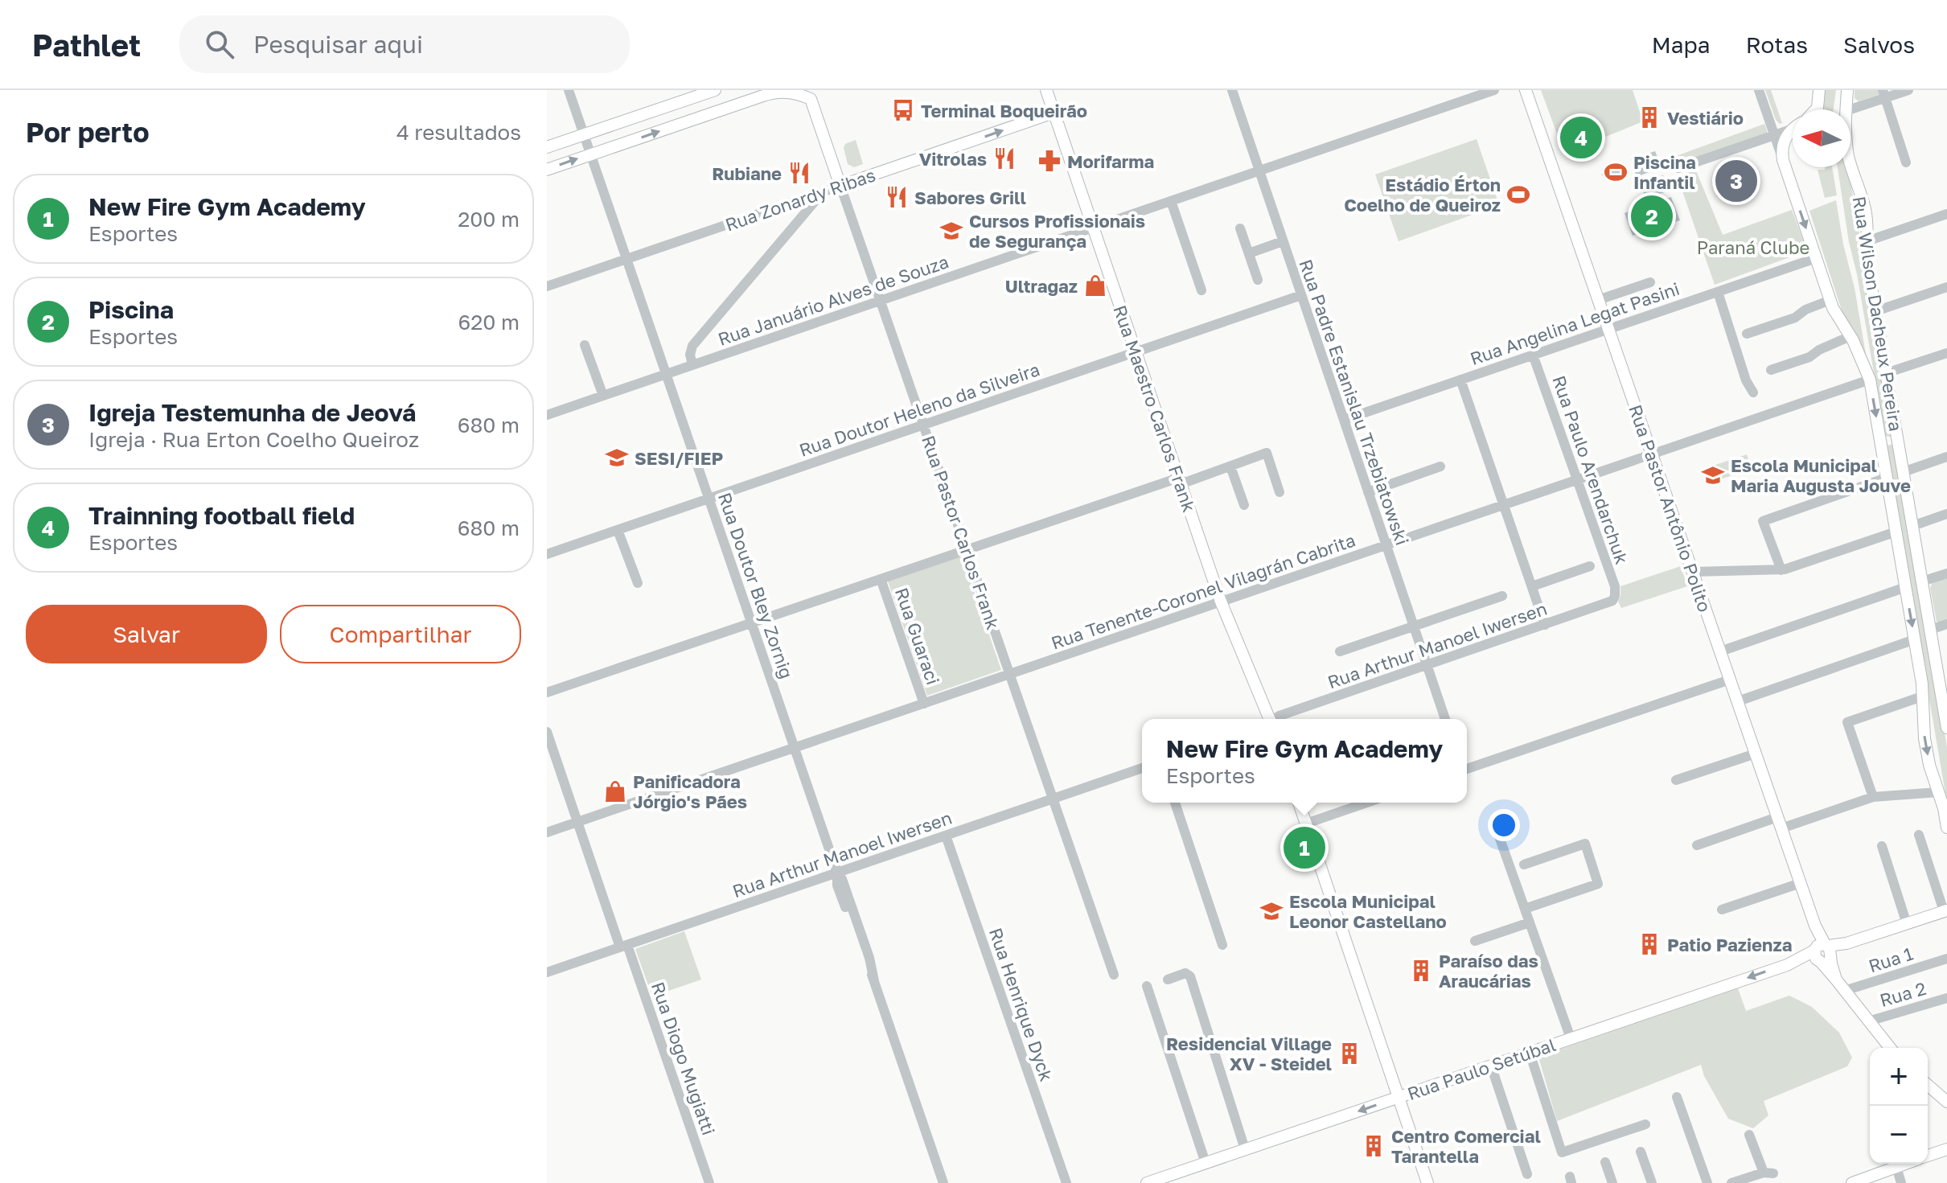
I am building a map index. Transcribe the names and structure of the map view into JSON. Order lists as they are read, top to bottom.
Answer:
{
  "streets": {
    "main road": [
      "Rua Zonardy Ribas",
      "Rua Wilson Dacheux Pereira",
      "Rua Maestro Carlos Frank",
      "Rua Pastor Antônio Polito",
      "Rua Pastor Carlos Frank",
      "Rua Paulo Setúbal"
    ],
    "street": [
      "Rua Januário Alves de Souza",
      "Rua Angelina Legat Pasini",
      "Rua Padre Estanislau Trzebiatowski",
      "Rua Doutor Heleno da Silveira",
      "Rua Paulo Arendarchuk",
      "Rua Doutor Bley Zornig",
      "Rua Tenente-Coronel Vilagrán Cabrita",
      "Rua Guaraci",
      "Rua Arthur Manoel Iwersen",
      "Rua 1",
      "Rua 2",
      "Rua Henrique Dyck",
      "Rua Diogo Mugiatti"
    ]
  },
  "crossings": [
    ["Rua Zonardy Ribas", "Rua Maestro Carlos Frank"],
    ["Rua Zonardy Ribas", "Rua Pastor Carlos Frank"],
    ["Rua Zonardy Ribas", "Rua Doutor Bley Zornig"],
    ["Rua Januário Alves de Souza", "Rua Padre Estanislau Trzebiatowski"],
    ["Rua Januário Alves de Souza", "Rua Maestro Carlos Frank"],
    ["Rua Januário Alves de Souza", "Rua Pastor Carlos Frank"],
    ["Rua Januário Alves de Souza", "Rua Doutor Bley Zornig"],
    ["Rua Wilson Dacheux Pereira", "Rua Angelina Legat Pasini"],
    ["Rua Wilson Dacheux Pereira", "Rua Tenente-Coronel Vilagrán Cabrita"],
    ["Rua Angelina Legat Pasini", "Rua Padre Estanislau Trzebiatowski"],
    ["Rua Angelina Legat Pasini", "Rua Paulo Arendarchuk"],
    ["Rua Angelina Legat Pasini", "Rua Pastor Antônio Polito"],
    ["Rua Padre Estanislau Trzebiatowski", "Rua Doutor Heleno da Silveira"],
    ["Rua Padre Estanislau Trzebiatowski", "Rua Tenente-Coronel Vilagrán Cabrita"],
    ["Rua Padre Estanislau Trzebiatowski", "Rua Arthur Manoel Iwersen"],
    ["Rua Maestro Carlos Frank", "Rua Doutor Heleno da Silveira"],
    ["Rua Maestro Carlos Frank", "Rua Tenente-Coronel Vilagrán Cabrita"],
    ["Rua Doutor Heleno da Silveira", "Rua Pastor Carlos Frank"],
    ["Rua Doutor Heleno da Silveira", "Rua Doutor Bley Zornig"],
    ["Rua Paulo Arendarchuk", "Rua Tenente-Coronel Vilagrán Cabrita"],
    ["Rua Paulo Arendarchuk", "Rua Arthur Manoel Iwersen"],
    ["Rua Pastor Antônio Polito", "Rua Tenente-Coronel Vilagrán Cabrita"],
    ["Rua Pastor Antônio Polito", "Rua 1"],
    ["Rua Pastor Antônio Polito", "Rua 2"],
    ["Rua Pastor Antônio Polito", "Rua Paulo Setúbal"],
    ["Rua Pastor Carlos Frank", "Rua Tenente-Coronel Vilagrán Cabrita"],
    ["Rua Pastor Carlos Frank", "Rua Arthur Manoel Iwersen"],
    ["Rua Doutor Bley Zornig", "Rua Tenente-Coronel Vilagrán Cabrita"],
    ["Rua Doutor Bley Zornig", "Rua Arthur Manoel Iwersen"],
    ["Rua Tenente-Coronel Vilagrán Cabrita", "Rua Guaraci"],
    ["Rua Tenente-Coronel Vilagrán Cabrita", "Rua Diogo Mugiatti"],
    ["Rua Arthur Manoel Iwersen", "Rua Henrique Dyck"],
    ["Rua Arthur Manoel Iwersen", "Rua Diogo Mugiatti"]
  ],
  "one_way": ["Rua Zonardy Ribas", "Rua Paulo Setúbal"],
  "parks": ["Paraná Clube"],
  "places": {
    "bus stop": ["Terminal Boqueirão"],
    "building": [
      "Vestiário",
      "Patio Pazienza",
      "Paraíso das Araucárias",
      "Residencial Village XV - Steidel",
      "Centro Comercial Tarantella"
    ],
    "restaurant": ["Vitrolas", "Rubiane", "Sabores Grill"],
    "pharmacy": ["Morifarma"],
    "sports": ["Piscina Infantil", "Estádio Érton Coelho de Queiroz"],
    "school or university": [
      "Cursos Profissionais de Segurança",
      "SESI/FIEP",
      "Escola Municipal Maria Augusta Jouve",
      "Escola Municipal Leonor Castellano"
    ],
    "shop": ["Ultragaz", "Panificadora Jórgio's Pães"]
  },
  "north": "left",
  "page": {
    "header": "Pathlet",
    "search": "Pesquisar aqui",
    "nav": ["Mapa", "Rotas", "Salvos"],
    "heading": ["Por perto", "4 resultados"],
    "pins": [
      "4",
      "3",
      "2",
      "1"
    ],
    "list": [
      {
        "mark": "1",
        "name": "New Fire Gym Academy",
        "note": "Esportes",
        "value": "200 m"
      },
      {
        "mark": "2",
        "name": "Piscina",
        "note": "Esportes",
        "value": "620 m"
      },
      {
        "mark": "3",
        "name": "Igreja Testemunha de Jeová",
        "note": "Igreja · Rua Erton Coelho Queiroz",
        "value": "680 m"
      },
      {
        "mark": "4",
        "name": "Trainning football field",
        "note": "Esportes",
        "value": "680 m"
      }
    ],
    "buttons": ["Salvar", "Compartilhar"],
    "popup": ["New Fire Gym Academy", "Esportes"],
    "map_buttons": ["+", "−"]
  }
}
